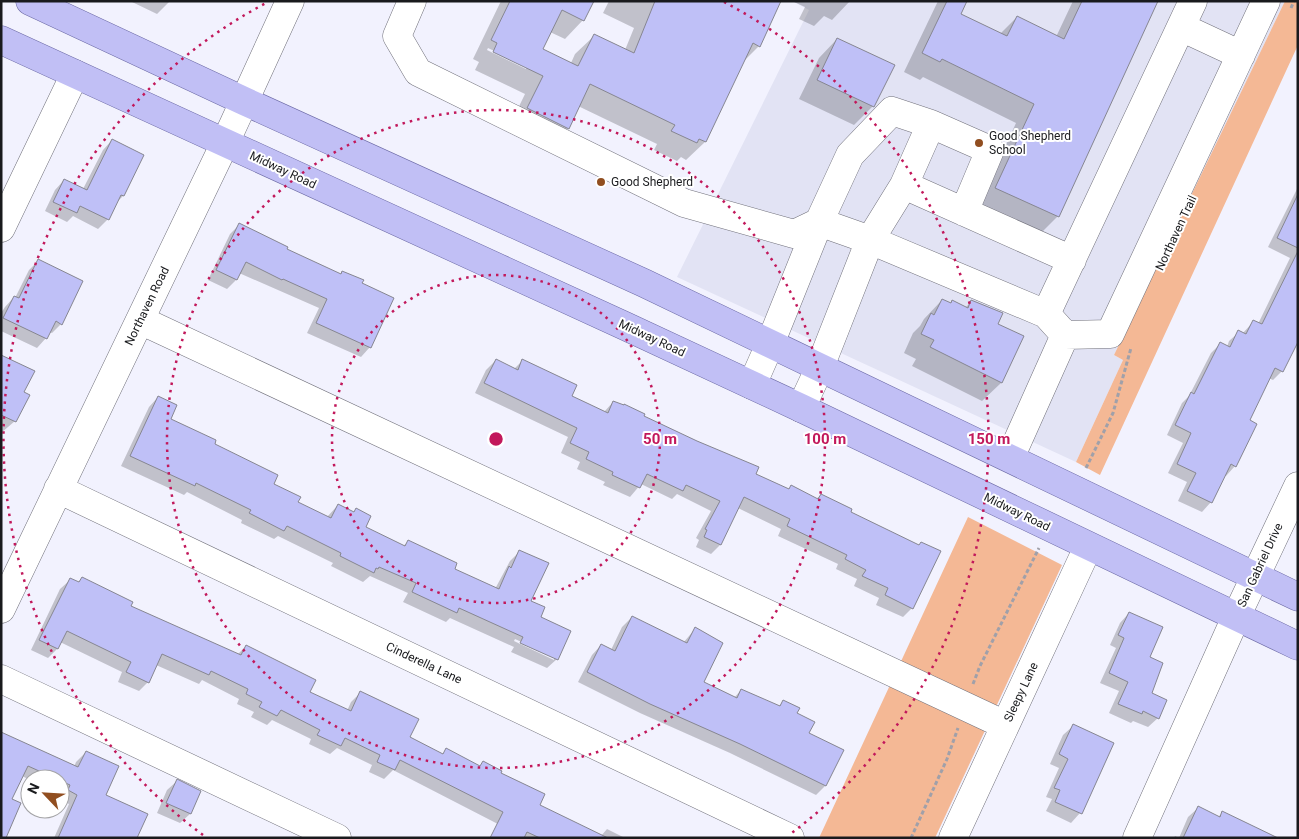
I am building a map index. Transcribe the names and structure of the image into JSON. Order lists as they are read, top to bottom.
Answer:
{
  "streets": {
    "main road": ["Midway Road"],
    "street": [
      "Northaven Road",
      "San Gabriel Drive",
      "Cinderella Lane",
      "Sleepy Lane"
    ]
  },
  "crossings": [
    ["Midway Road", "Northaven Road"],
    ["Midway Road", "San Gabriel Drive"],
    ["Midway Road", "Sleepy Lane"],
    ["Northaven Road", "Cinderella Lane"]
  ],
  "places": ["Good Shepherd School", "Good Shepherd"],
  "north": "top left",
  "rings": ["50 m", "100 m", "150 m"]
}
